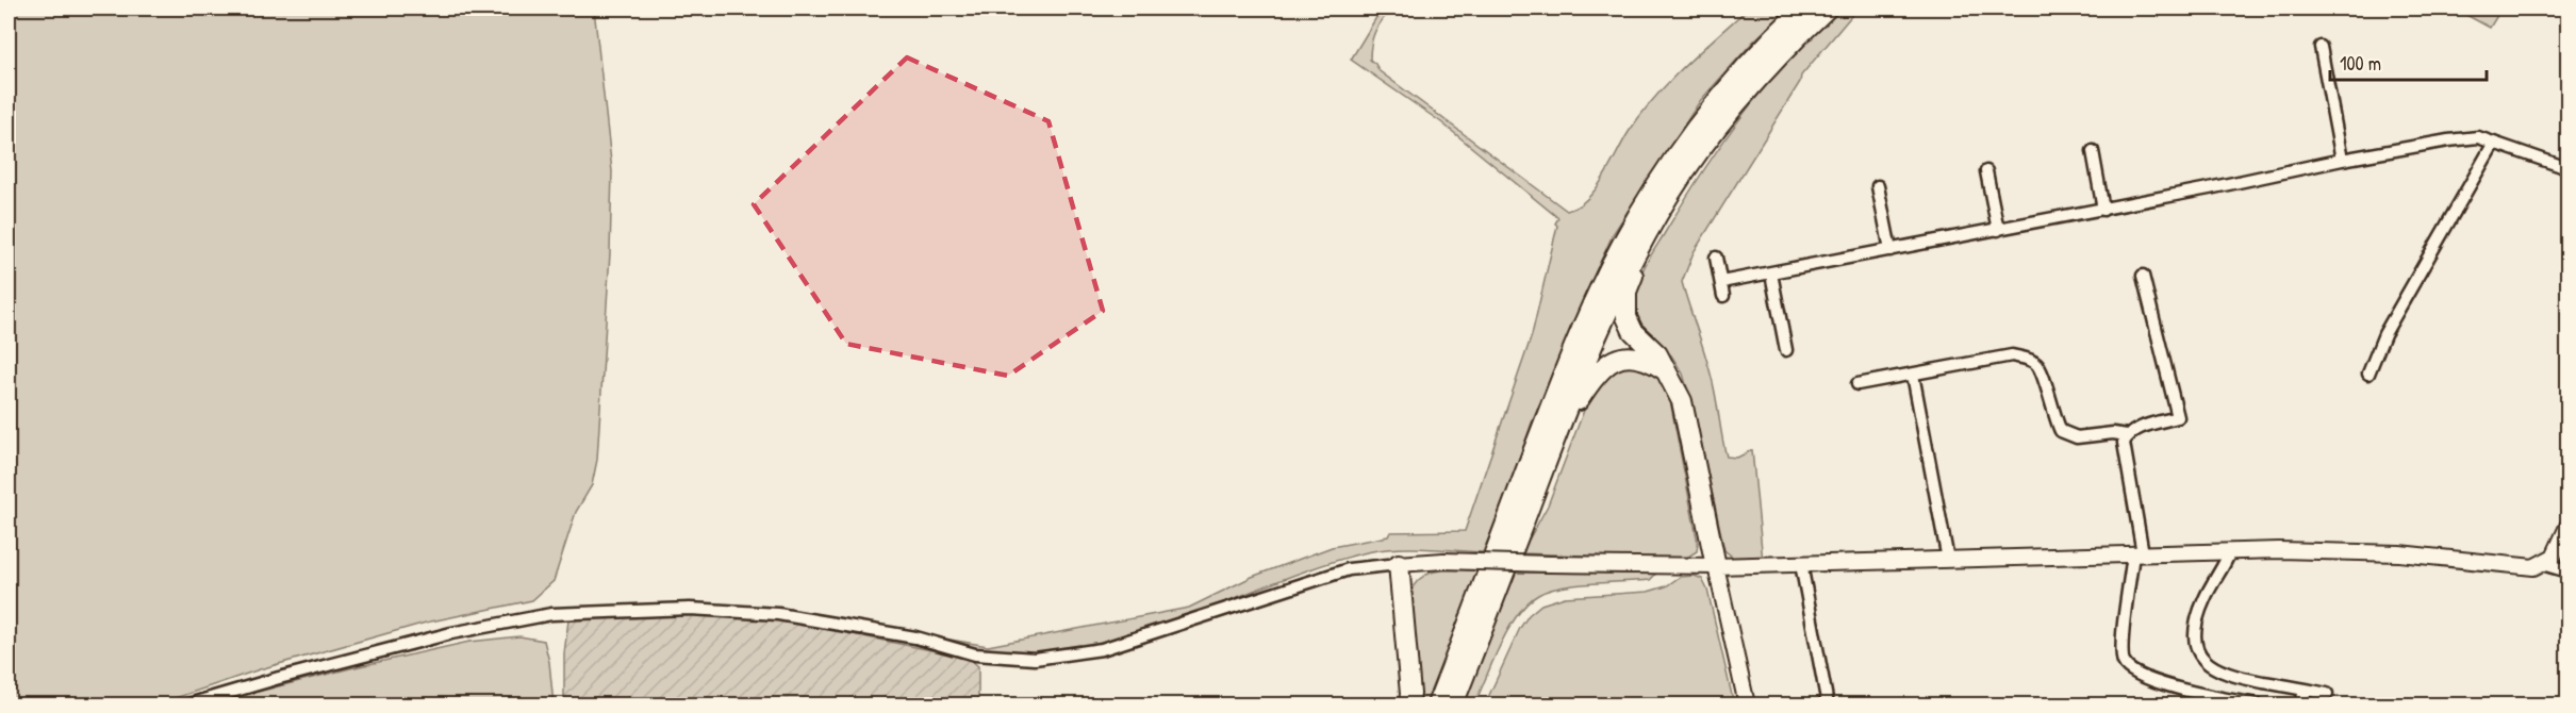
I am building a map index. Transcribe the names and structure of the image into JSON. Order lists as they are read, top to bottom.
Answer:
{
  "scale_bar": "100 m"
}
